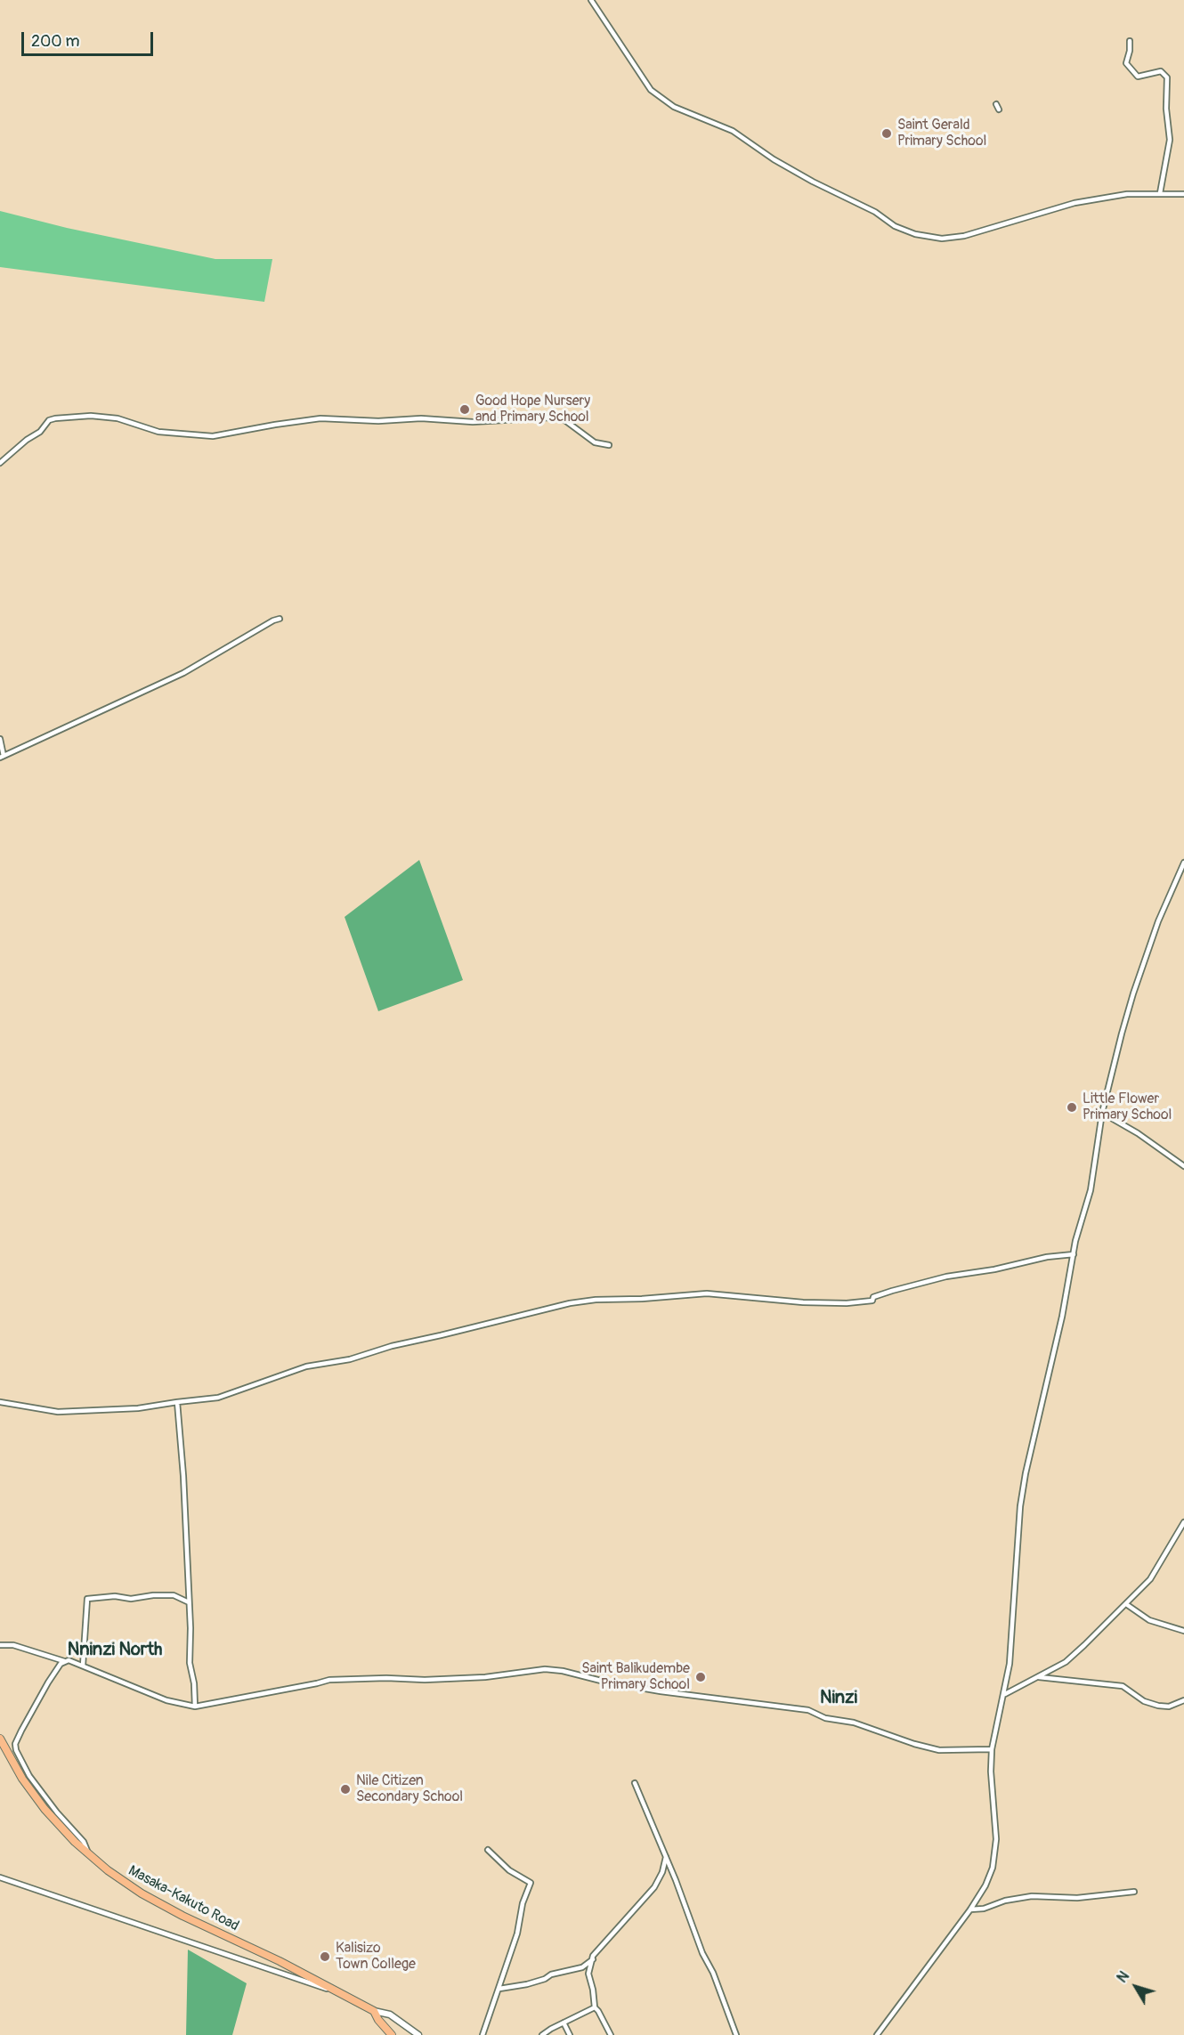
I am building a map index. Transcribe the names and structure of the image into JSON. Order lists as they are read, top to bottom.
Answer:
{
  "streets": {
    "highway": ["Masaka-Kakuto Road"]
  },
  "districts": ["Nninzi North", "Ninzi"],
  "places": [
    "Saint Gerald Primary School",
    "Good Hope Nursery and Primary School",
    "Little Flower Primary School",
    "Saint Balikudembe Primary School",
    "Nile Citizen Secondary School",
    "Kalisizo Town College"
  ],
  "scale_bar": "200 m",
  "north": "top left"
}
